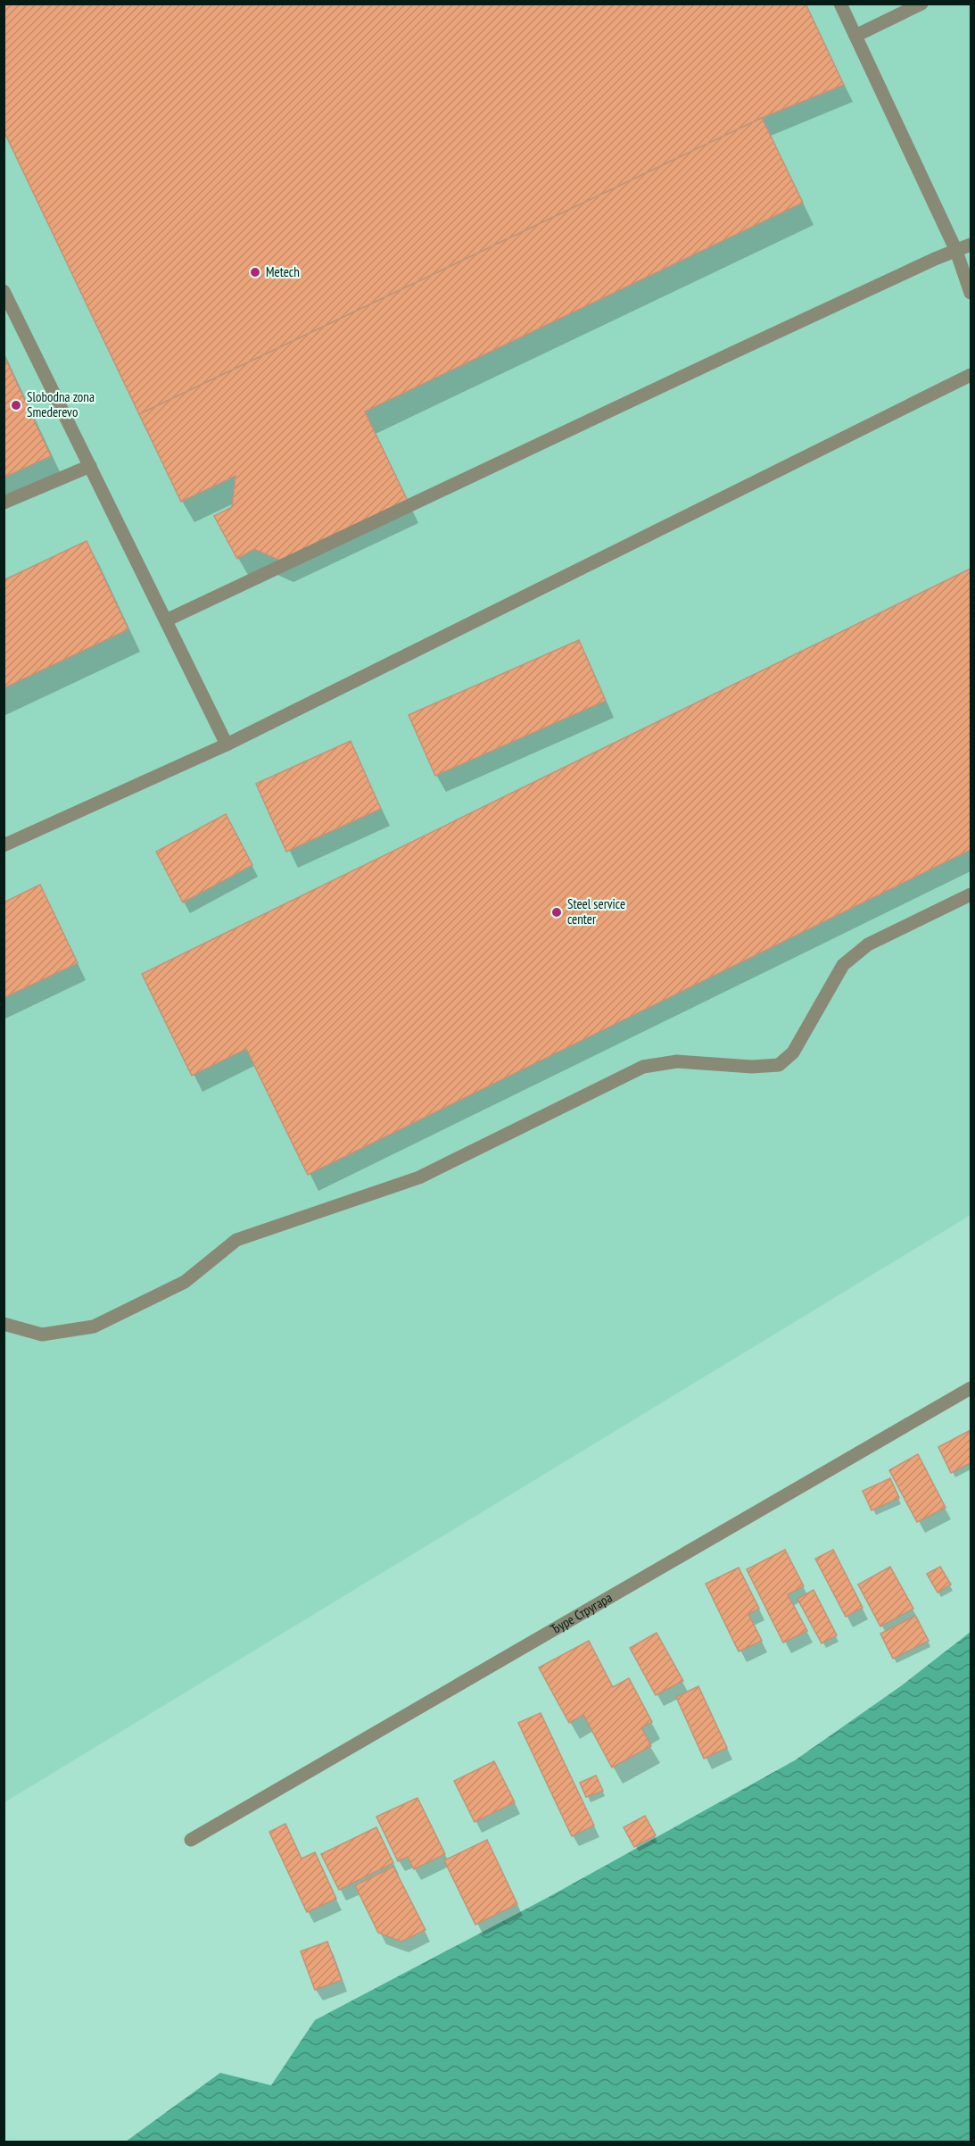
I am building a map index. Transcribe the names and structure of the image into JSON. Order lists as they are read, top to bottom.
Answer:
{
  "streets": {
    "street": ["Ђуре Стругара"]
  },
  "places": ["Metech", "Slobodna zona Smederevo", "Steel service center"]
}
